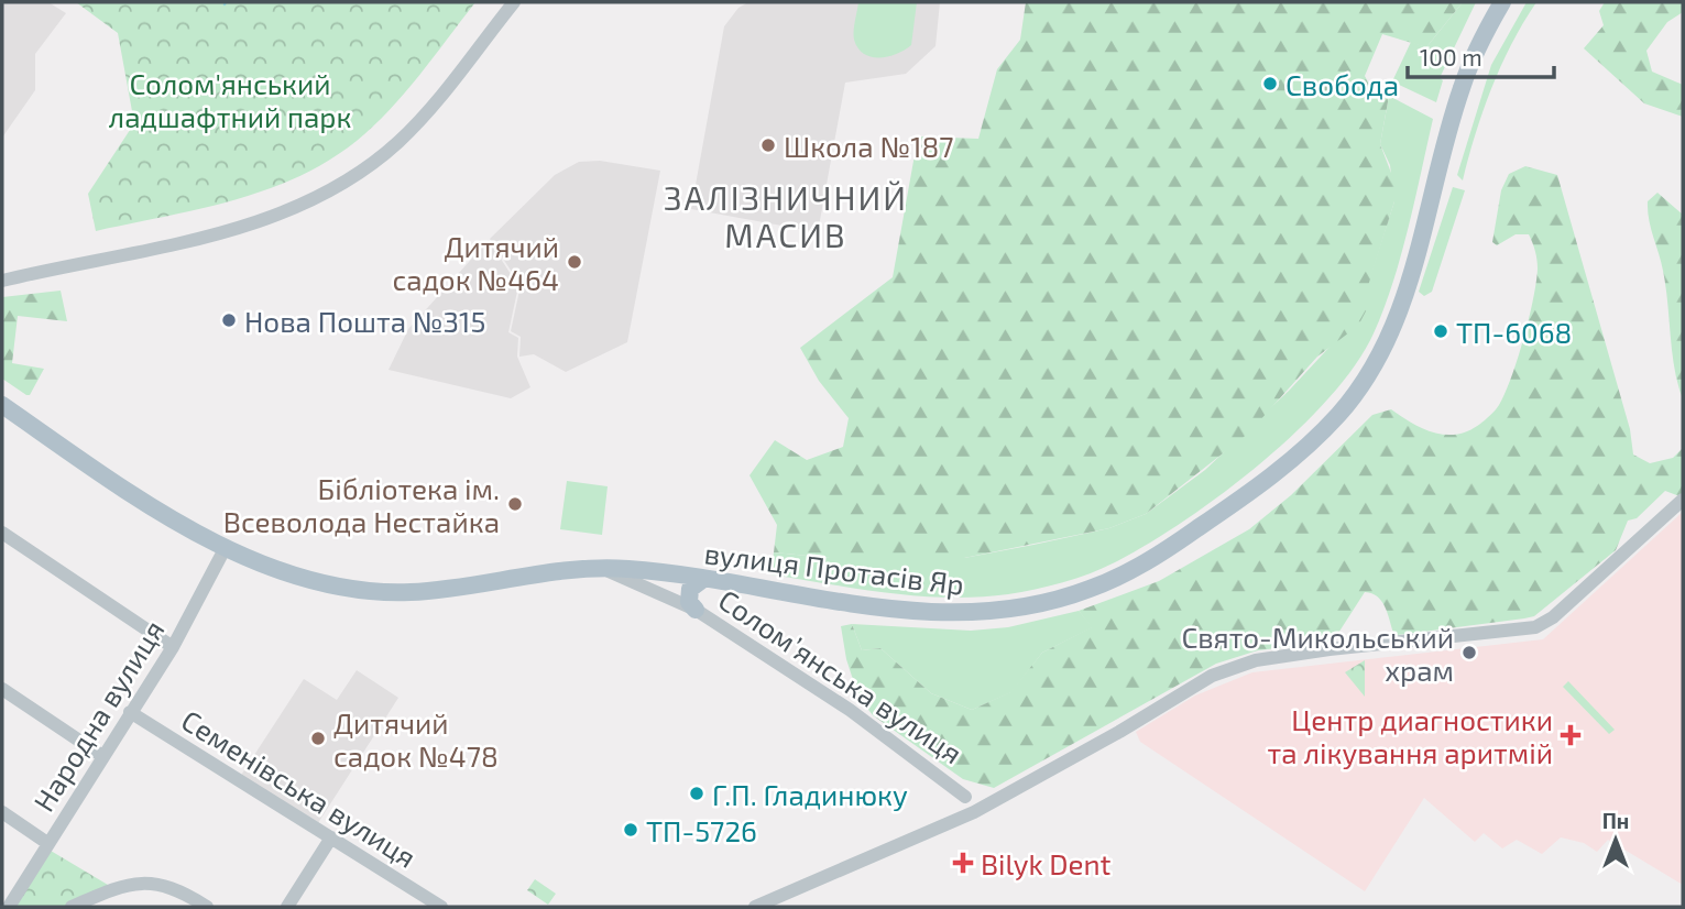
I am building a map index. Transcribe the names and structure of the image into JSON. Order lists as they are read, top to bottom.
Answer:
{
  "streets": {
    "main road": ["вулиця Протасів Яр", "Соломʼянська вулиця"],
    "street": ["Народна вулиця", "Семенівська вулиця"]
  },
  "crossings": [
    ["вулиця Протасів Яр", "Соломʼянська вулиця"],
    ["Соломʼянська вулиця", "Народна вулиця"],
    ["Народна вулиця", "Семенівська вулиця"]
  ],
  "districts": ["ЗАЛІЗНИЧНИЙ МАСИВ"],
  "parks": ["Солом'янський ладшафтний парк"],
  "places": {
    "other": [
      "Свобода",
      "Школа №187",
      "Дитячий садок №464",
      "Нова Пошта №315",
      "ТП-6068",
      "Бібліотека ім. Всеволода Нестайка",
      "Свято-Микольський храм",
      "Дитячий садок №478",
      "Г.П. Гладинюку",
      "ТП-5726"
    ],
    "health": ["Центр диагностики та лікування аритмій", "Bilyk Dent"]
  },
  "scale_bar": "100 m",
  "north": "top"
}
